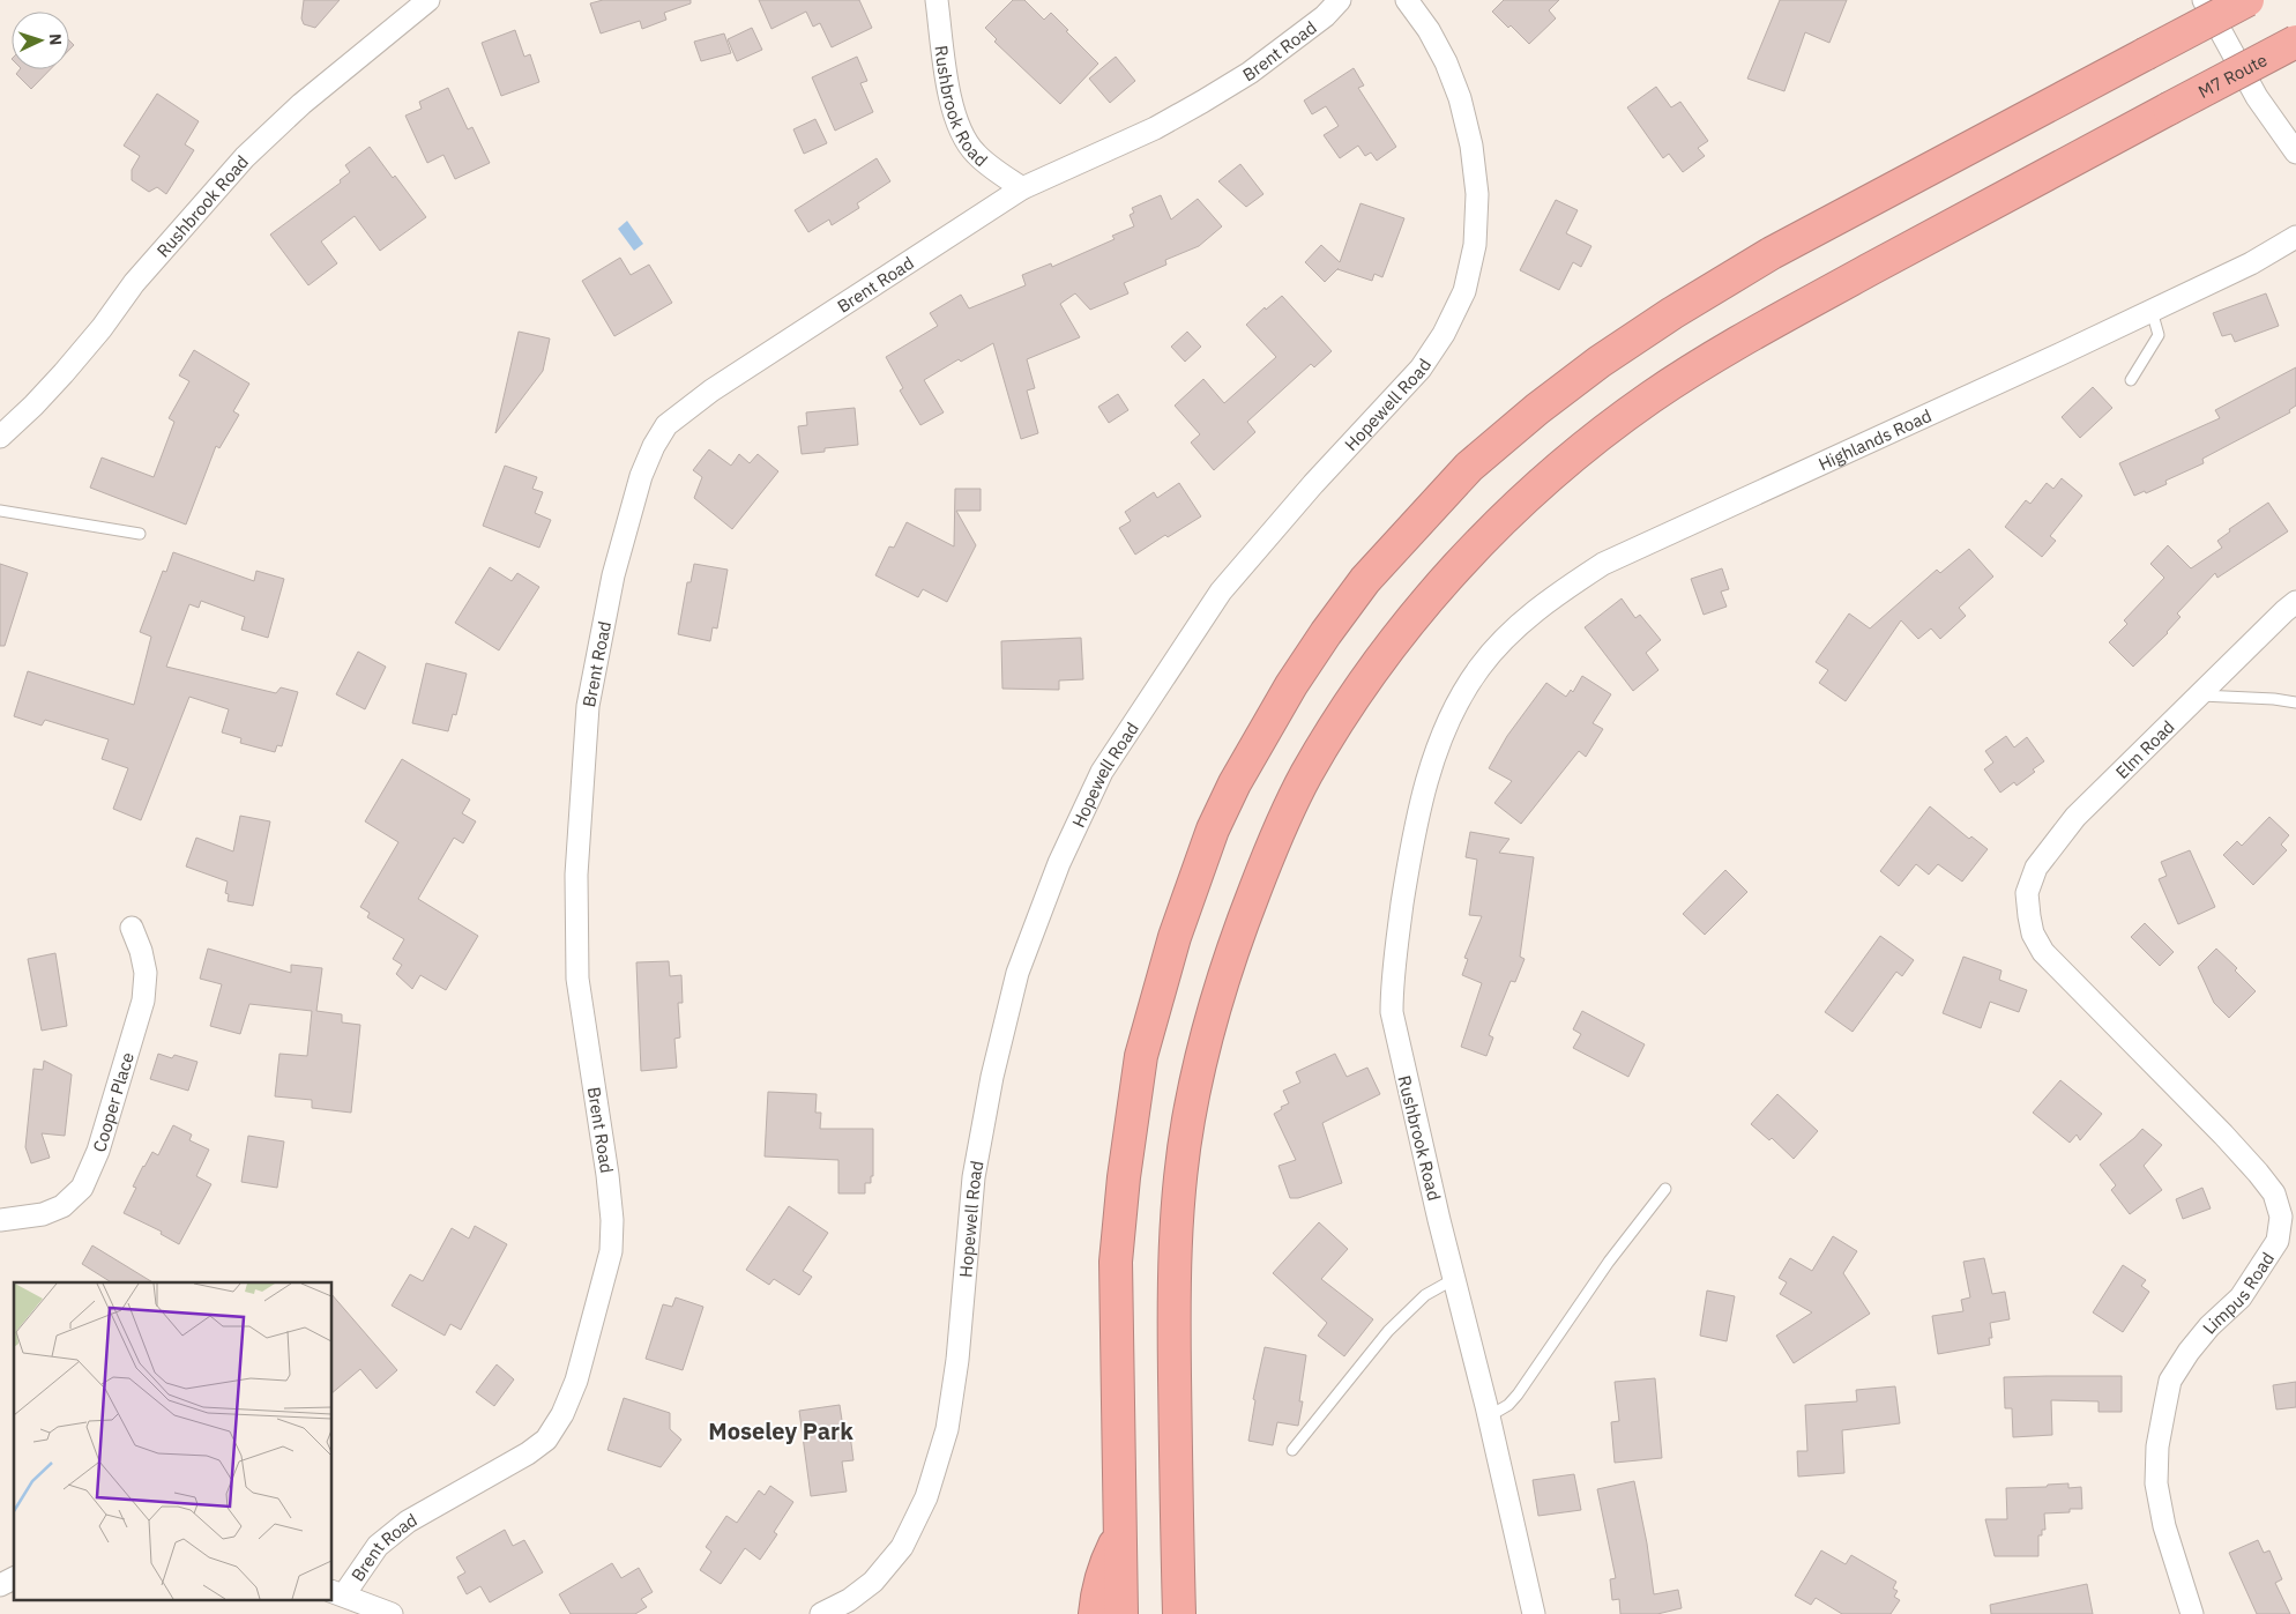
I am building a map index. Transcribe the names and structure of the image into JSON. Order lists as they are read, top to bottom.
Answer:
{
  "streets": {
    "highway": ["M7 Route"],
    "street": [
      "Brent Road",
      "Rushbrook Road",
      "Hopewell Road",
      "Highlands Road",
      "Elm Road",
      "Cooper Place",
      "Limpus Road"
    ]
  },
  "crossings": [
    ["Brent Road", "Rushbrook Road"],
    ["Rushbrook Road", "Highlands Road"],
    ["Elm Road", "Limpus Road"]
  ],
  "districts": ["Moseley Park"],
  "north": "right"
}
